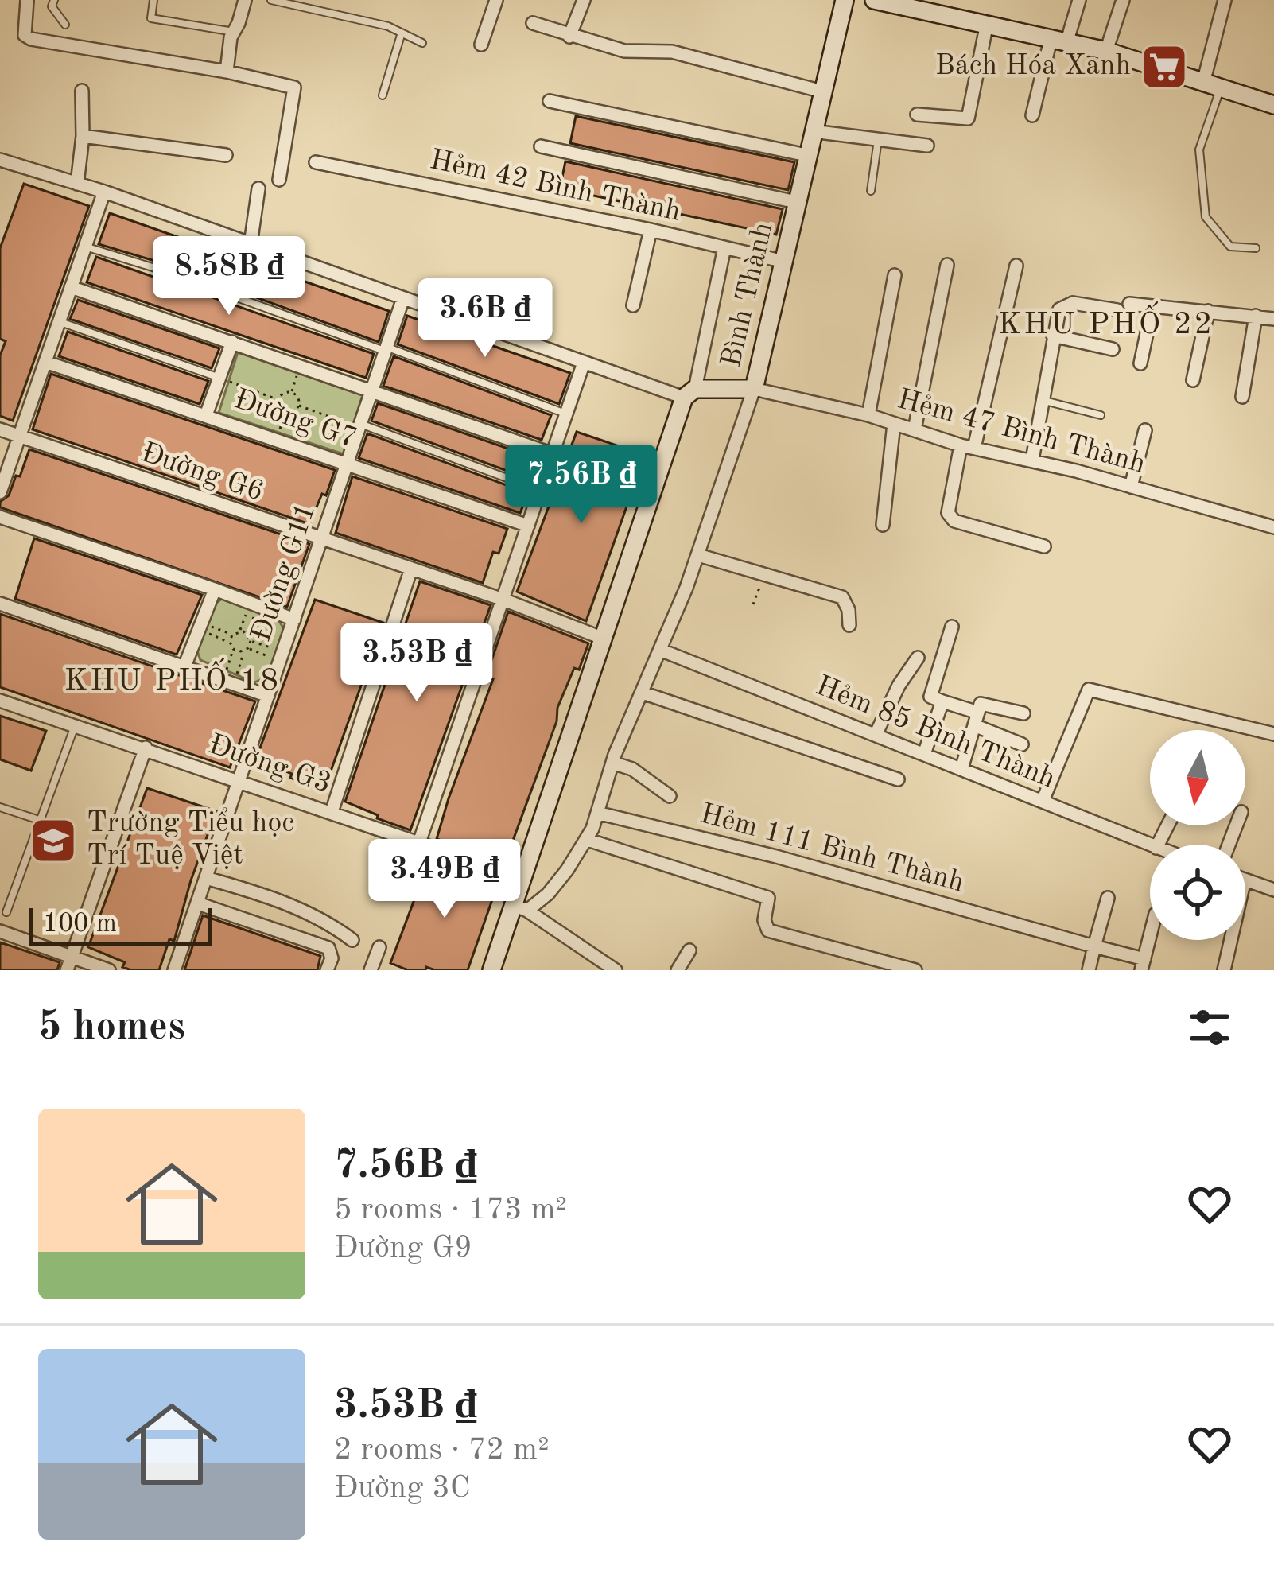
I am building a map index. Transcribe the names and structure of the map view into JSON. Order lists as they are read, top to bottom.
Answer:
{
  "streets": {
    "street": [
      "Hẻm 42 Bình Thành",
      "Bình Thành",
      "Đường G7",
      "Hẻm 47 Bình Thành",
      "Đường G6",
      "Đường G11",
      "Hẻm 85 Bình Thành",
      "Đường G3",
      "Hẻm 111 Bình Thành"
    ]
  },
  "crossings": [
    ["Hẻm 42 Bình Thành", "Bình Thành"],
    ["Bình Thành", "Hẻm 47 Bình Thành"],
    ["Đường G7", "Đường G11"],
    ["Đường G6", "Đường G11"],
    ["Đường G11", "Đường G3"]
  ],
  "districts": ["KHU PHỐ 22", "KHU PHỐ 18"],
  "places": {
    "supermarket": ["Bách Hóa Xanh"],
    "school or university": ["Trường Tiểu học Trí Tuệ Việt"]
  },
  "scale_bar": "100 m",
  "north": "bottom",
  "page": {
    "price": [
      "8.58B ₫",
      "3.6B ₫",
      "7.56B ₫",
      "3.53B ₫",
      "3.49B ₫"
    ],
    "scale": "100 m",
    "heading": "5 homes",
    "list": [
      {
        "name": "7.56B ₫",
        "note": "5 rooms · 173 m² · Đường G9"
      },
      {
        "name": "3.53B ₫",
        "note": "2 rooms · 72 m² · Đường 3C"
      }
    ]
  }
}
